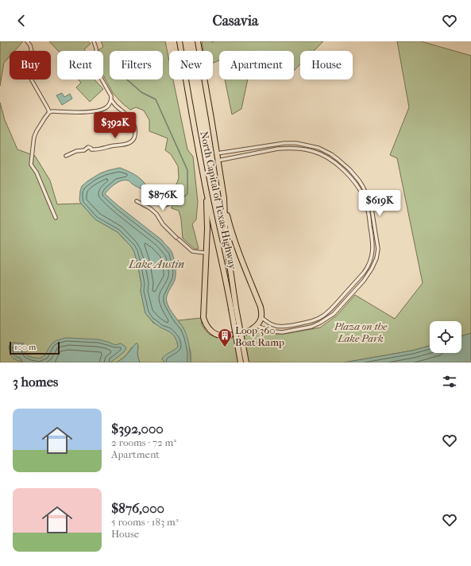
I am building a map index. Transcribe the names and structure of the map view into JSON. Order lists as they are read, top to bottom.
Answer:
{
  "streets": {
    "highway": ["North Capital of Texas Highway"]
  },
  "water": ["Lake Austin"],
  "parks": ["Plaza on the Lake Park"],
  "places": {
    "building": ["Loop 360 Boat Ramp"]
  },
  "scale_bar": "100 m",
  "page": {
    "header": "Casavia",
    "chip": [
      "Buy",
      "Rent",
      "Filters",
      "New",
      "Apartment",
      "House"
    ],
    "price": ["$392K", "$876K", "$619K"],
    "scale": "100 m",
    "heading": "3 homes",
    "list": [
      {
        "name": "$392,000",
        "note": "2 rooms · 72 m² · Apartment"
      },
      {
        "name": "$876,000",
        "note": "5 rooms · 183 m² · House"
      }
    ]
  }
}
